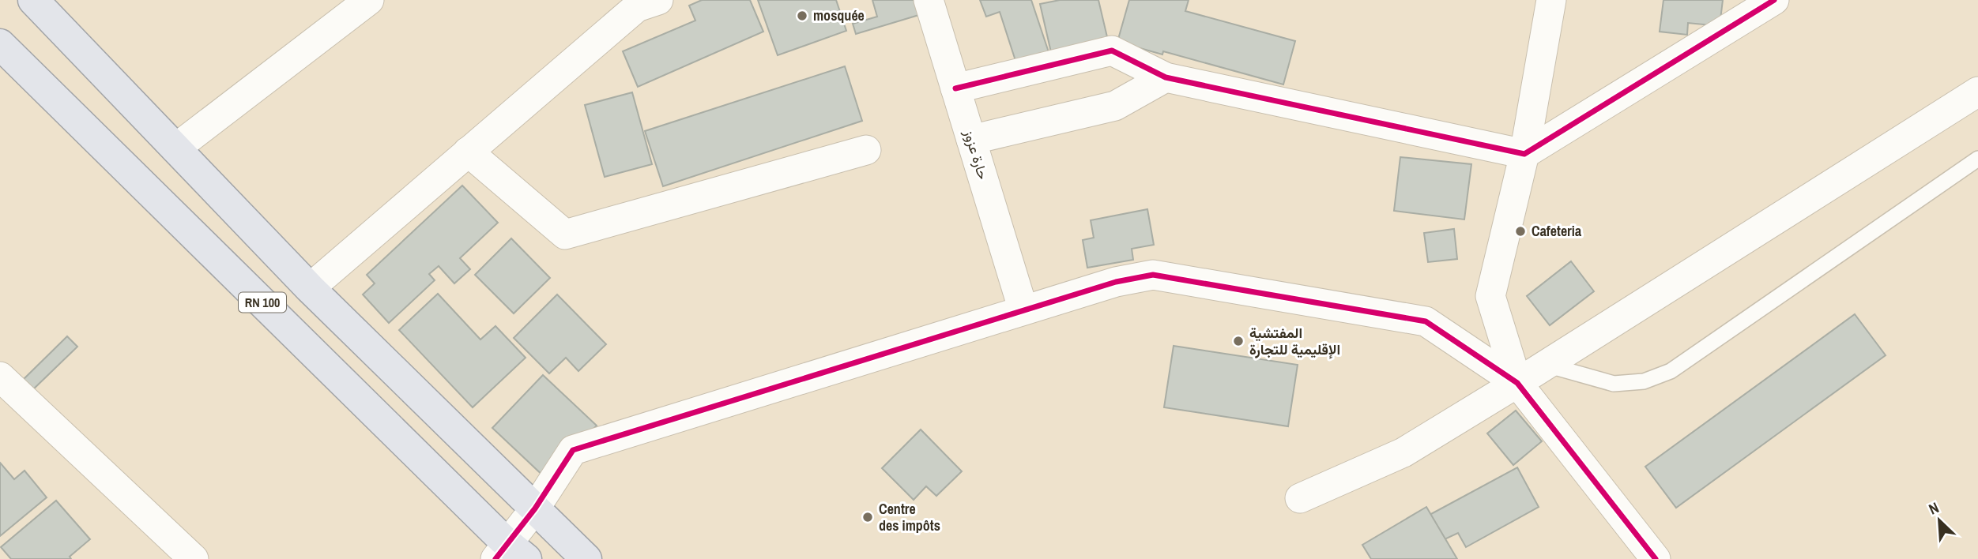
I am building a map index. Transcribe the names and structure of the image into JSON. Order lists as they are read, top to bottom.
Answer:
{
  "streets": {
    "main road": ["RN 100"],
    "street": ["حارة عزوز"]
  },
  "places": [
    "mosquée",
    "Cafeteria",
    "المفتشية الإقليمية للتجارة",
    "Centre des impôts"
  ],
  "north": "top left"
}
